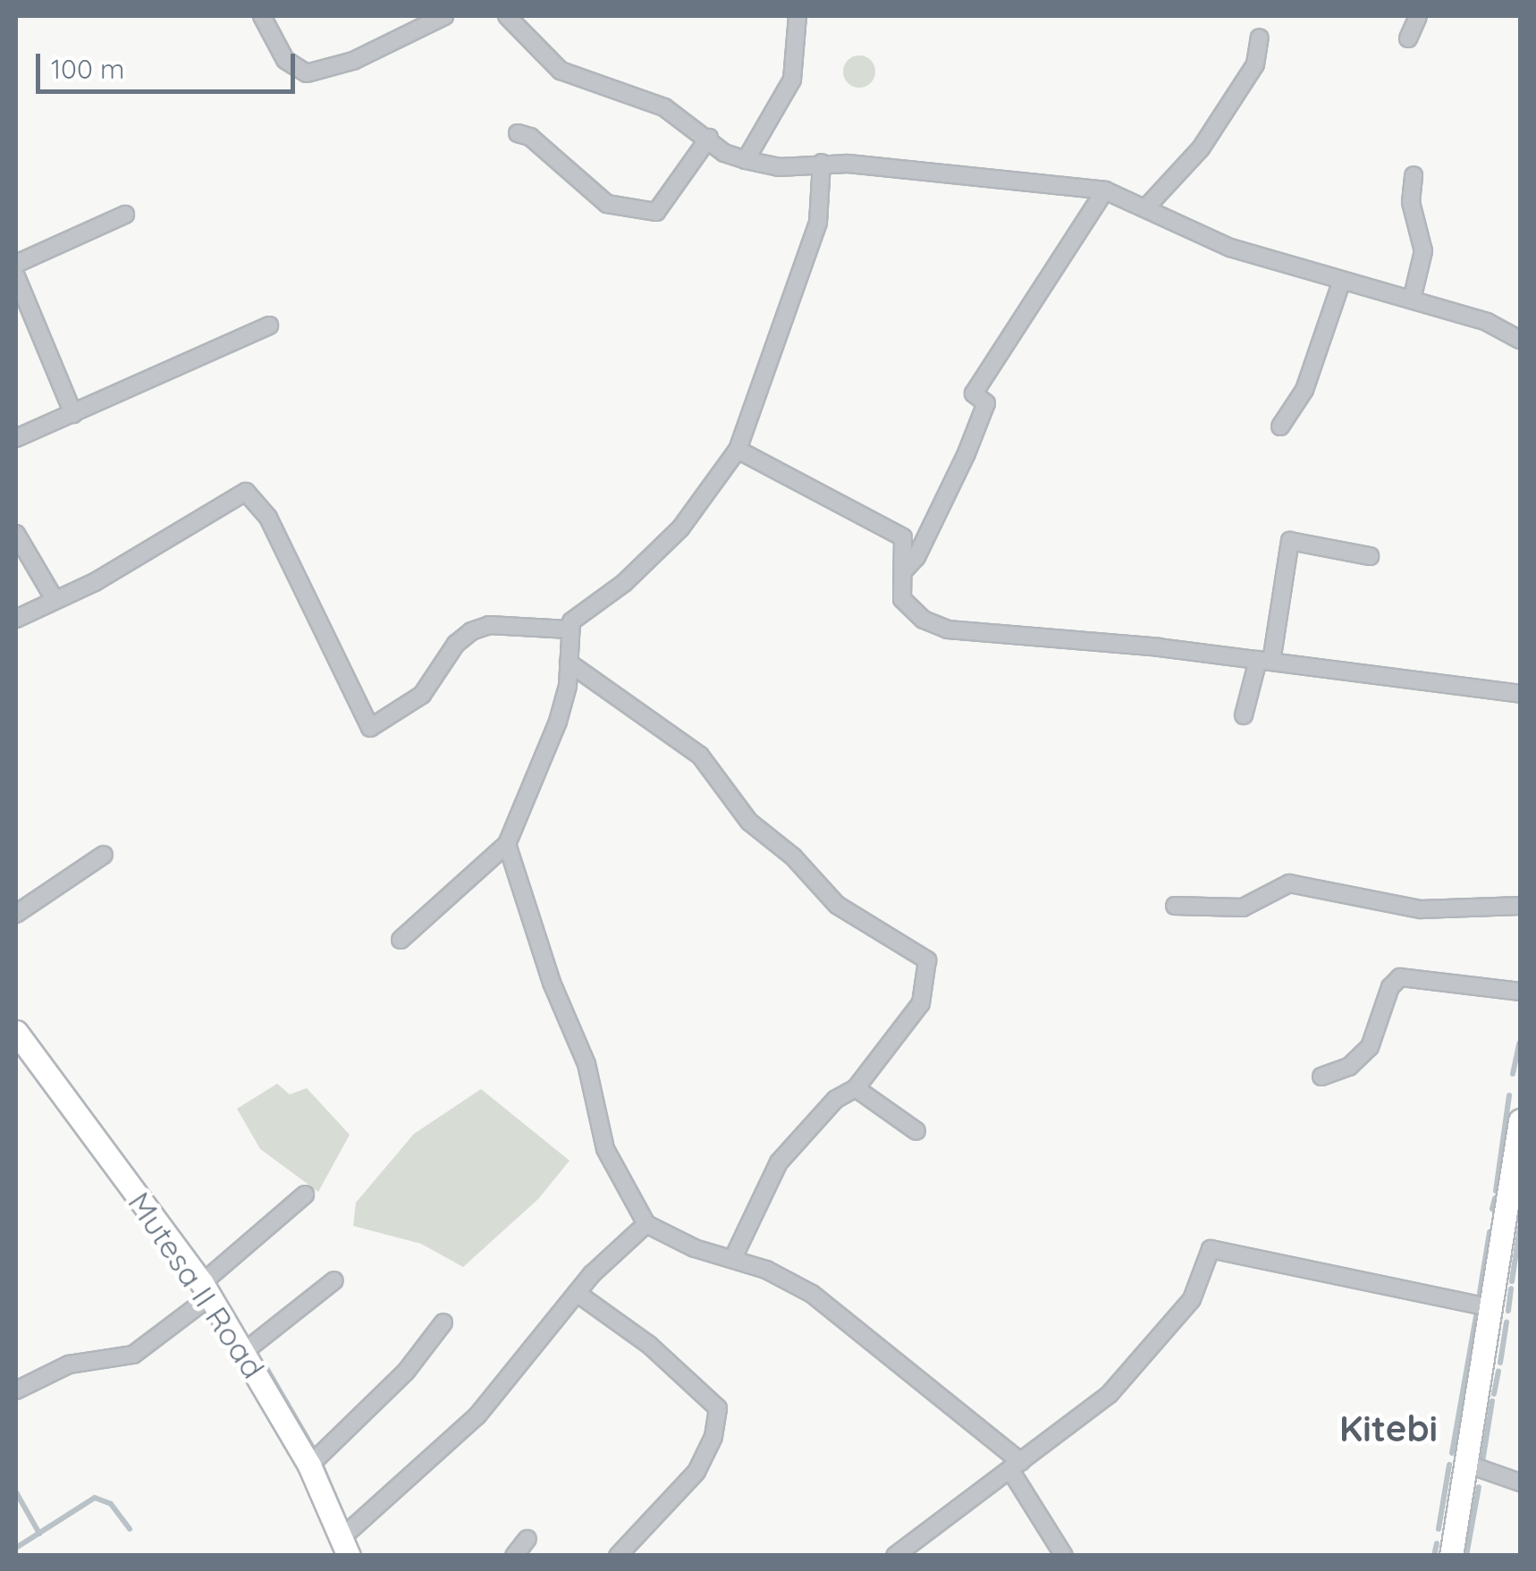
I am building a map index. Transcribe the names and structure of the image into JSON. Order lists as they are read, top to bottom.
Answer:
{
  "streets": {
    "street": ["Mutesa II Road"]
  },
  "districts": ["Kitebi"],
  "scale_bar": "100 m"
}
